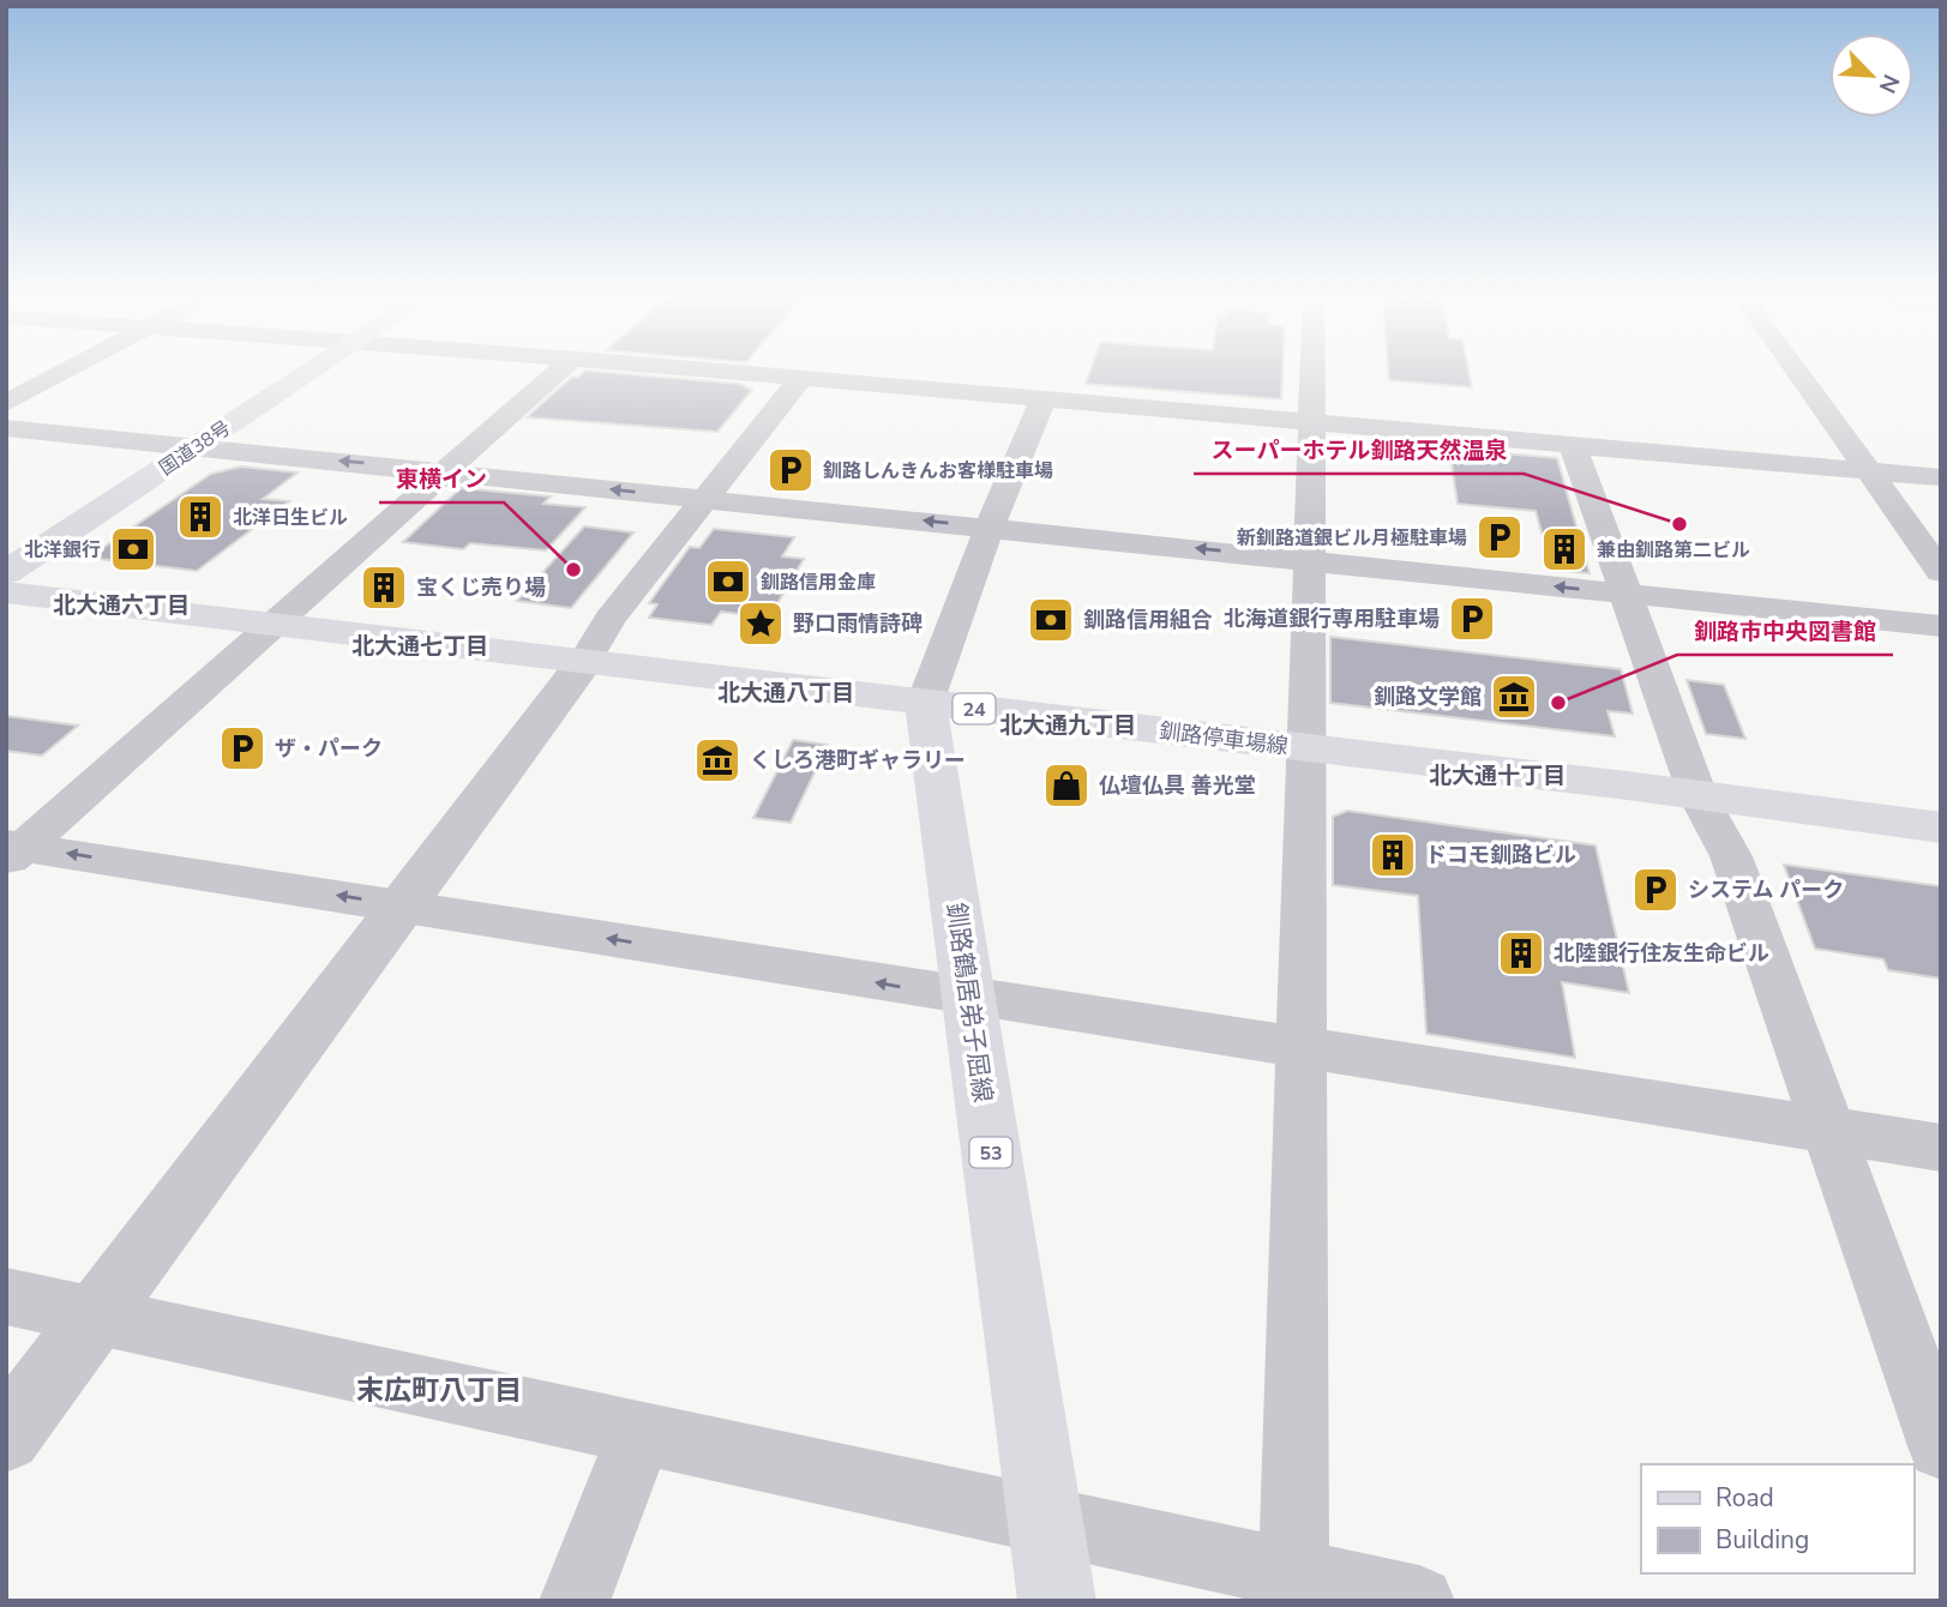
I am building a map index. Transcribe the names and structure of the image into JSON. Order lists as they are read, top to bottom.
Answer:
{
  "streets": {
    "main road": [
      "国道38号",
      "24",
      "釧路停車場線",
      "釧路鶴居弟子屈線",
      "53"
    ]
  },
  "crossings": [
    ["釧路停車場線", "釧路鶴居弟子屈線"]
  ],
  "districts": [
    "北大通六丁目",
    "北大通七丁目",
    "北大通八丁目",
    "北大通九丁目",
    "北大通十丁目",
    "末広町八丁目"
  ],
  "places": {
    "parking": [
      "釧路しんきんお客様駐車場",
      "新釧路道銀ビル月極駐車場",
      "北海道銀行専用駐車場",
      "ザ・パーク",
      "システム パーク"
    ],
    "building": [
      "北洋日生ビル",
      "兼由釧路第二ビル",
      "宝くじ売り場",
      "ドコモ釧路ビル",
      "北陸銀行住友生命ビル"
    ],
    "other": ["スーパーホテル釧路天然温泉", "東横イン", "釧路市中央図書館"],
    "bank": ["北洋銀行", "釧路信用金庫", "釧路信用組合"],
    "place": ["野口雨情詩碑"],
    "museum": ["釧路文学館", "くしろ港町ギャラリー"],
    "shop": ["仏壇仏具 善光堂"]
  },
  "legend": ["Road", "Building"],
  "north": "bottom right"
}
